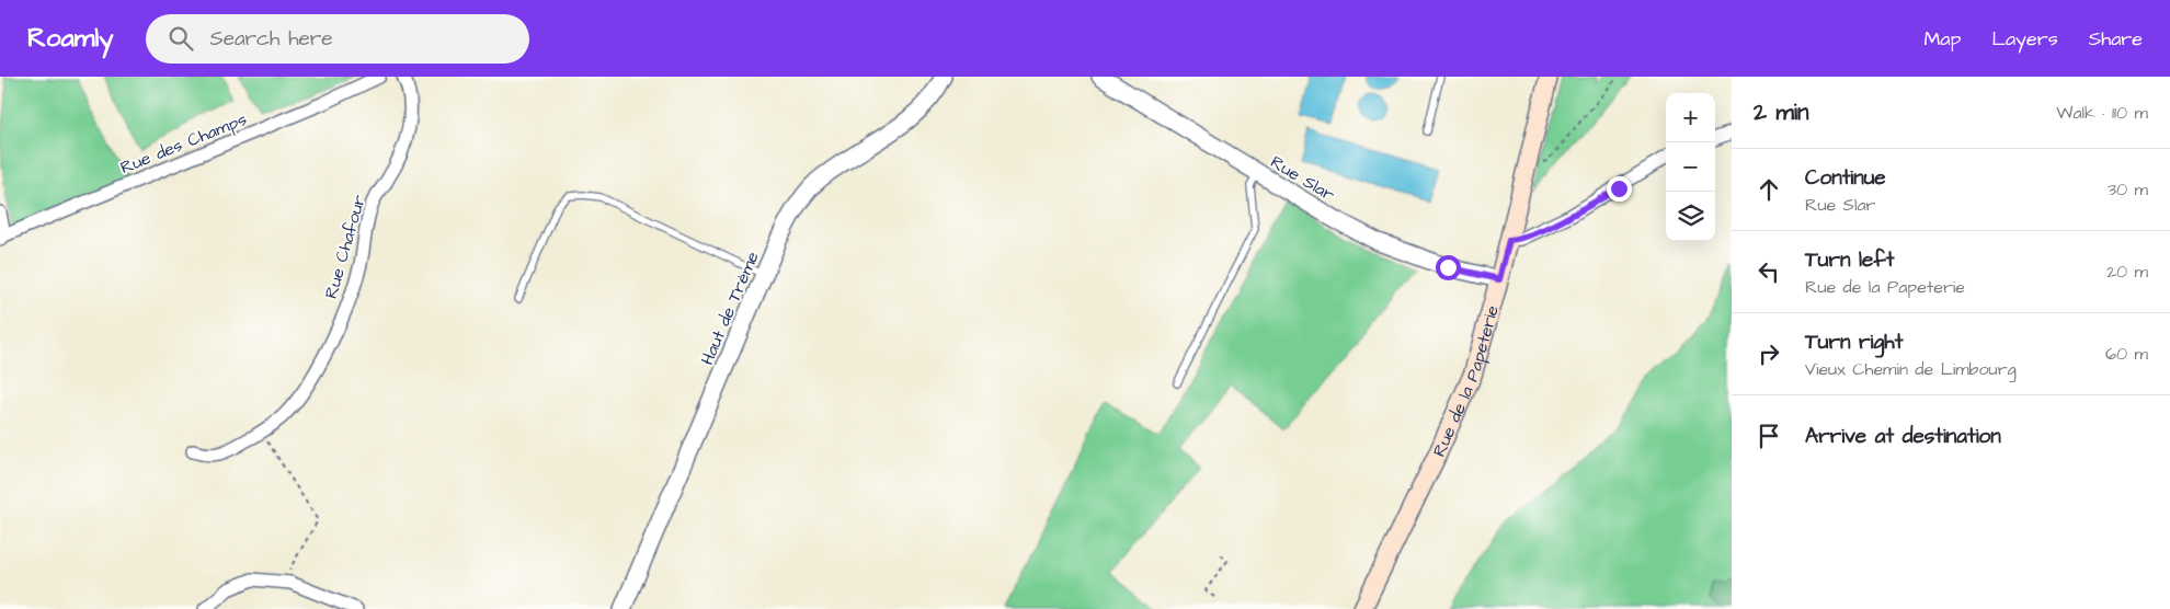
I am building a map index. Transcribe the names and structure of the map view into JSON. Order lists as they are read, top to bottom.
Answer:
{
  "streets": {
    "main road": ["Rue de la Papeterie"],
    "street": [
      "Rue des Champs",
      "Rue Slar",
      "Rue Chafour",
      "Haut de Trème"
    ]
  },
  "crossings": [
    ["Rue Slar", "Rue de la Papeterie"]
  ],
  "page": {
    "header": "Roamly",
    "search": "Search here",
    "nav": ["Map", "Layers", "Share"],
    "heading": ["2 min", "Walk · 110 m"],
    "map_buttons": ["+", "−"],
    "list": [
      ["Continue", "Rue Slar", "30 m"],
      ["Turn left", "Rue de la Papeterie", "20 m"],
      ["Turn right", "Vieux Chemin de Limbourg", "60 m"],
      "Arrive at destination"
    ]
  }
}
